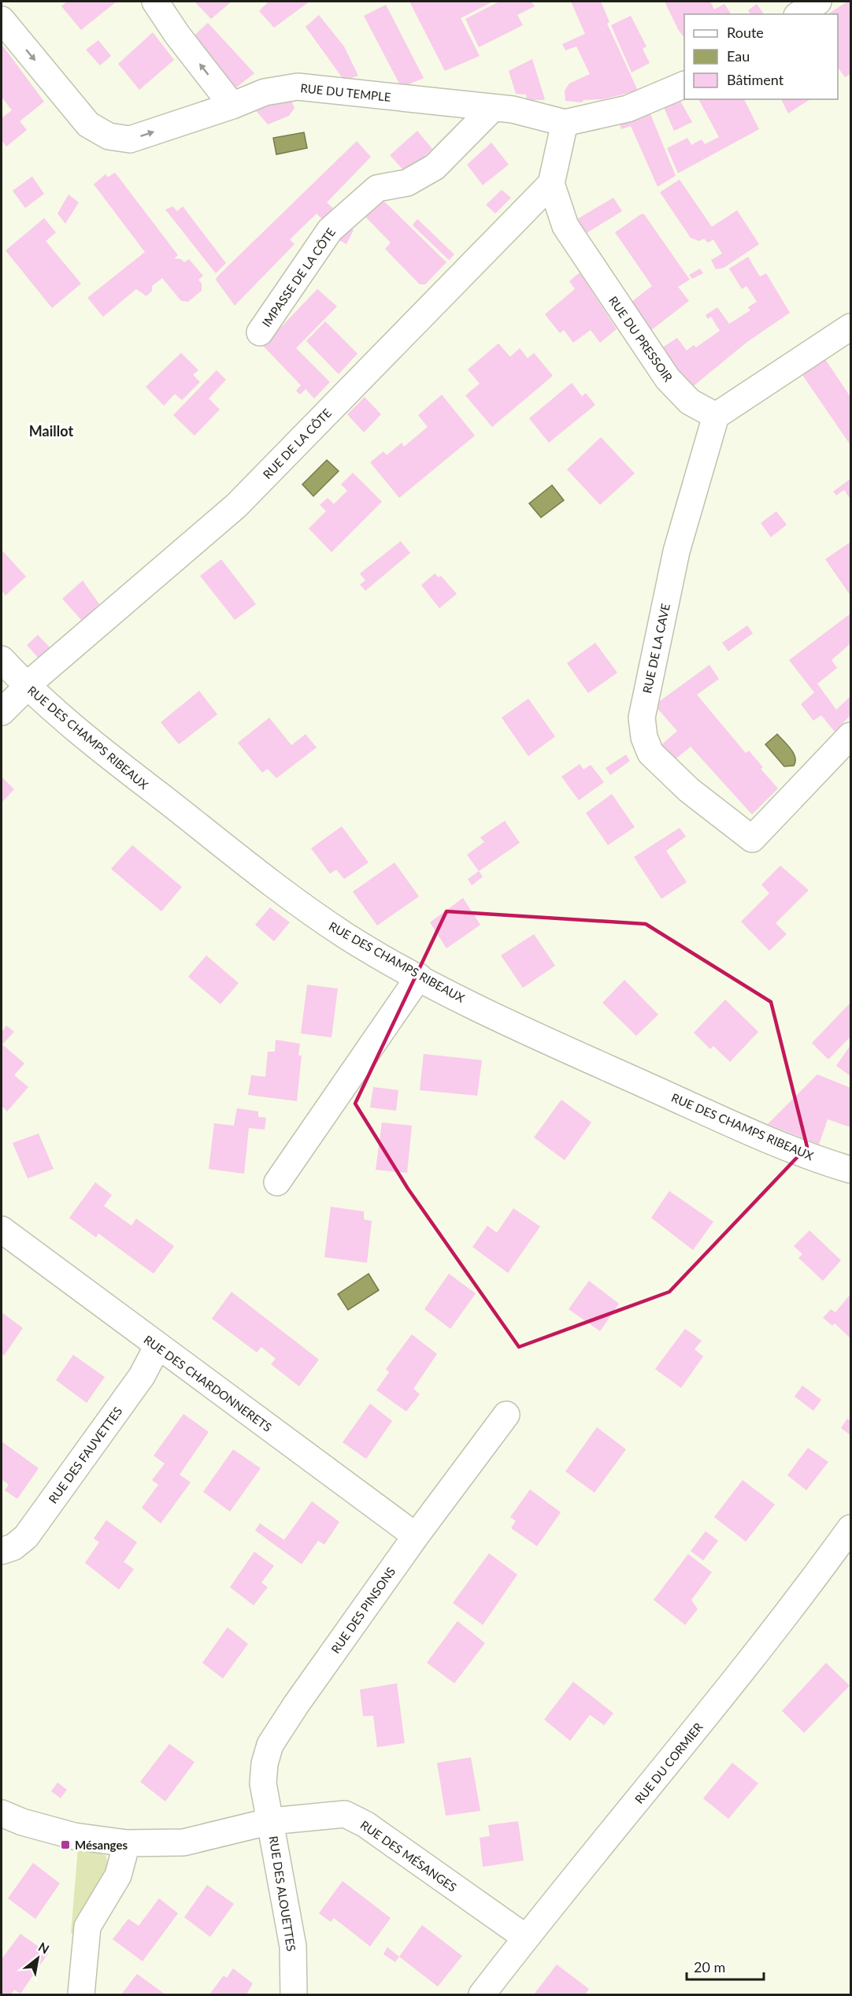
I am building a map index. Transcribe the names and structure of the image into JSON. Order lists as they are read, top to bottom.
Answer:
{
  "streets": {
    "street": [
      "RUE DU TEMPLE",
      "IMPASSE DE LA CÔTE",
      "RUE DU PRESSOIR",
      "RUE DE LA CÔTE",
      "RUE DE LA CAVE",
      "RUE DES CHAMPS RIBEAUX",
      "RUE DES CHARDONNERETS",
      "RUE DES FAUVETTES",
      "RUE DES PINSONS",
      "RUE DU CORMIER",
      "RUE DES MÉSANGES",
      "RUE DES ALOUETTES"
    ]
  },
  "crossings": [
    ["RUE DU TEMPLE", "IMPASSE DE LA CÔTE"],
    ["RUE DU PRESSOIR", "RUE DE LA CÔTE"],
    ["RUE DU PRESSOIR", "RUE DE LA CAVE"],
    ["RUE DE LA CÔTE", "RUE DES CHAMPS RIBEAUX"],
    ["RUE DES CHARDONNERETS", "RUE DES FAUVETTES"],
    ["RUE DES CHARDONNERETS", "RUE DES PINSONS"],
    ["RUE DES PINSONS", "RUE DES MÉSANGES"],
    ["RUE DES PINSONS", "RUE DES ALOUETTES"],
    ["RUE DU CORMIER", "RUE DES MÉSANGES"],
    ["RUE DES MÉSANGES", "RUE DES ALOUETTES"]
  ],
  "districts": ["Maillot"],
  "places": {
    "transit": ["Mésanges"]
  },
  "legend": ["Route", "Eau", "Bâtiment"],
  "scale_bar": "20 m",
  "north": "top right"
}
